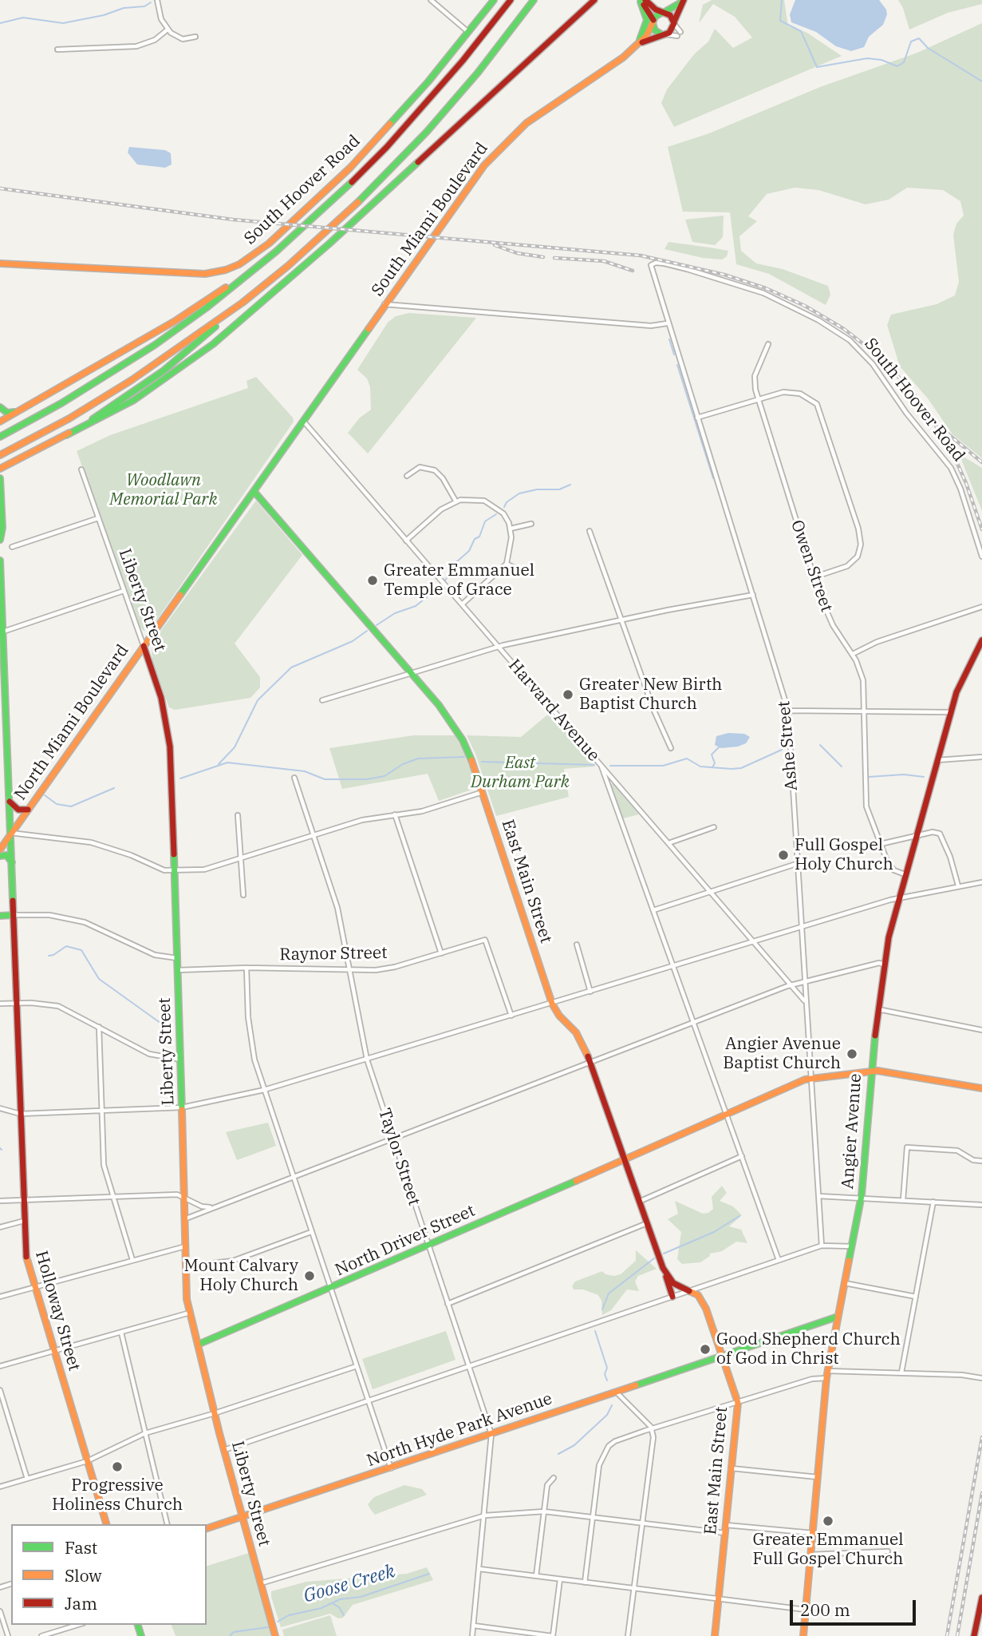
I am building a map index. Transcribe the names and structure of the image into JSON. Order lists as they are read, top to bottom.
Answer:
{
  "streets": {
    "main road": [
      "South Hoover Road",
      "South Miami Boulevard",
      "Liberty Street",
      "North Miami Boulevard",
      "East Main Street",
      "Angier Avenue",
      "North Driver Street",
      "Holloway Street",
      "North Hyde Park Avenue"
    ],
    "street": [
      "Owen Street",
      "Harvard Avenue",
      "Ashe Street",
      "Raynor Street",
      "Taylor Street"
    ]
  },
  "crossings": [
    ["South Hoover Road", "Ashe Street"],
    ["South Miami Boulevard", "Harvard Avenue"],
    ["South Miami Boulevard", "North Miami Boulevard"],
    ["Owen Street", "Angier Avenue"],
    ["Liberty Street", "North Miami Boulevard"],
    ["Liberty Street", "Raynor Street"],
    ["Liberty Street", "North Driver Street"],
    ["Liberty Street", "North Hyde Park Avenue"],
    ["Harvard Avenue", "North Miami Boulevard"],
    ["Harvard Avenue", "Ashe Street"],
    ["North Miami Boulevard", "East Main Street"],
    ["North Miami Boulevard", "Holloway Street"],
    ["Ashe Street", "North Driver Street"],
    ["East Main Street", "North Driver Street"],
    ["East Main Street", "North Hyde Park Avenue"],
    ["Raynor Street", "Taylor Street"],
    ["Angier Avenue", "North Driver Street"],
    ["Angier Avenue", "North Hyde Park Avenue"],
    ["Taylor Street", "North Driver Street"],
    ["Taylor Street", "North Hyde Park Avenue"]
  ],
  "water": ["Goose Creek"],
  "parks": ["Woodlawn Memorial Park", "East Durham Park"],
  "places": [
    "Greater Emmanuel Temple of Grace",
    "Greater New Birth Baptist Church",
    "Full Gospel Holy Church",
    "Angier Avenue Baptist Church",
    "Mount Calvary Holy Church",
    "Good Shepherd Church of God in Christ",
    "Progressive Holiness Church",
    "Greater Emmanuel Full Gospel Church"
  ],
  "legend": ["Fast", "Slow", "Jam"],
  "scale_bar": "200 m"
}
